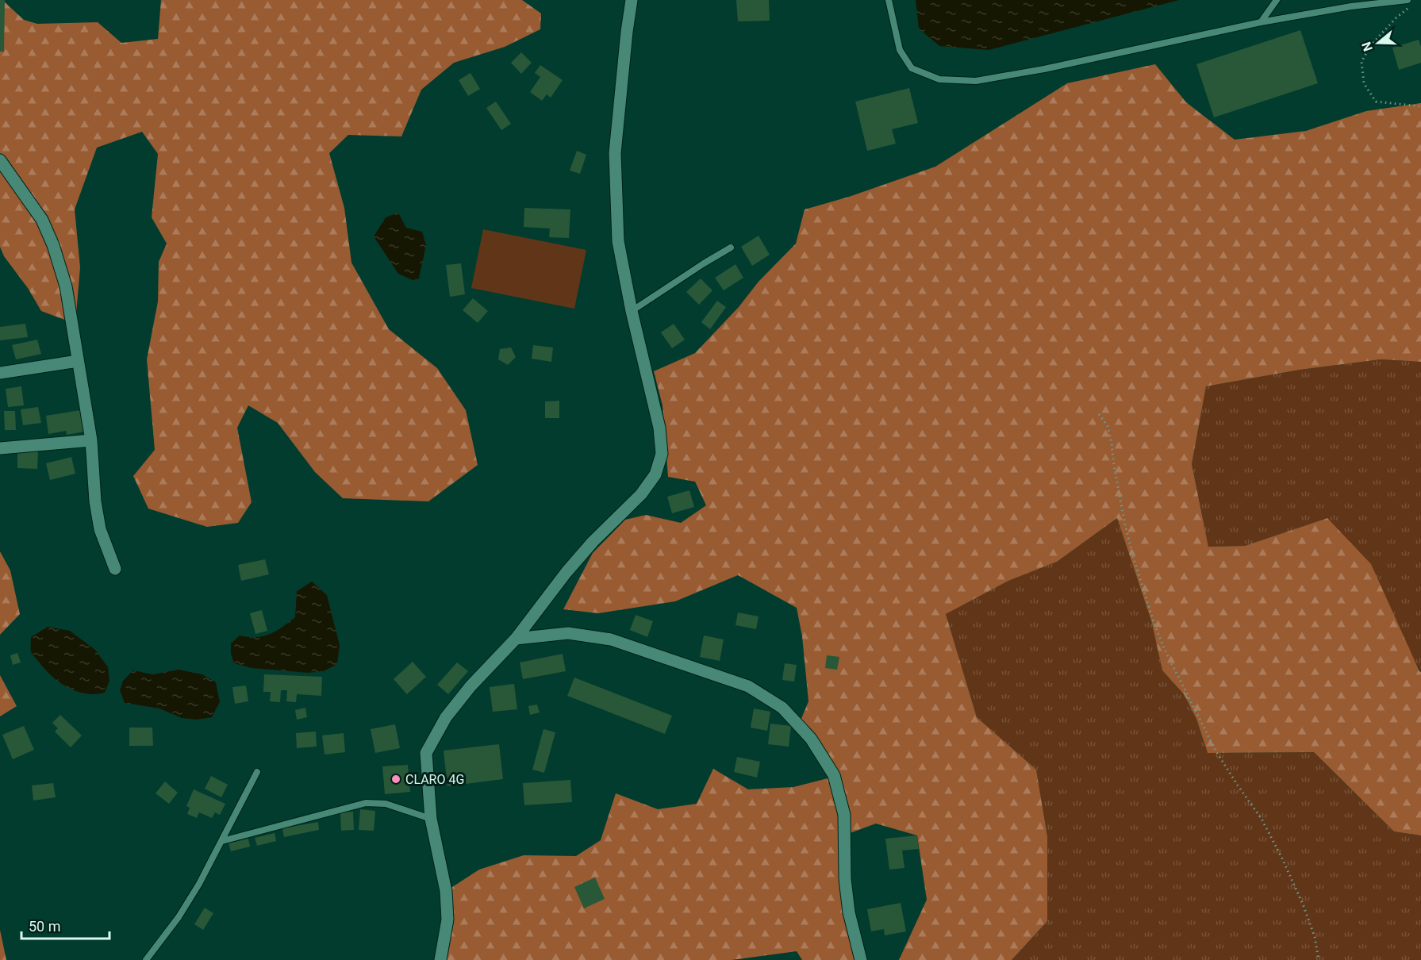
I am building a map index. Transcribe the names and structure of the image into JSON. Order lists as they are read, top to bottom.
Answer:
{
  "places": ["CLARO 4G"],
  "scale_bar": "50 m",
  "north": "left"
}
